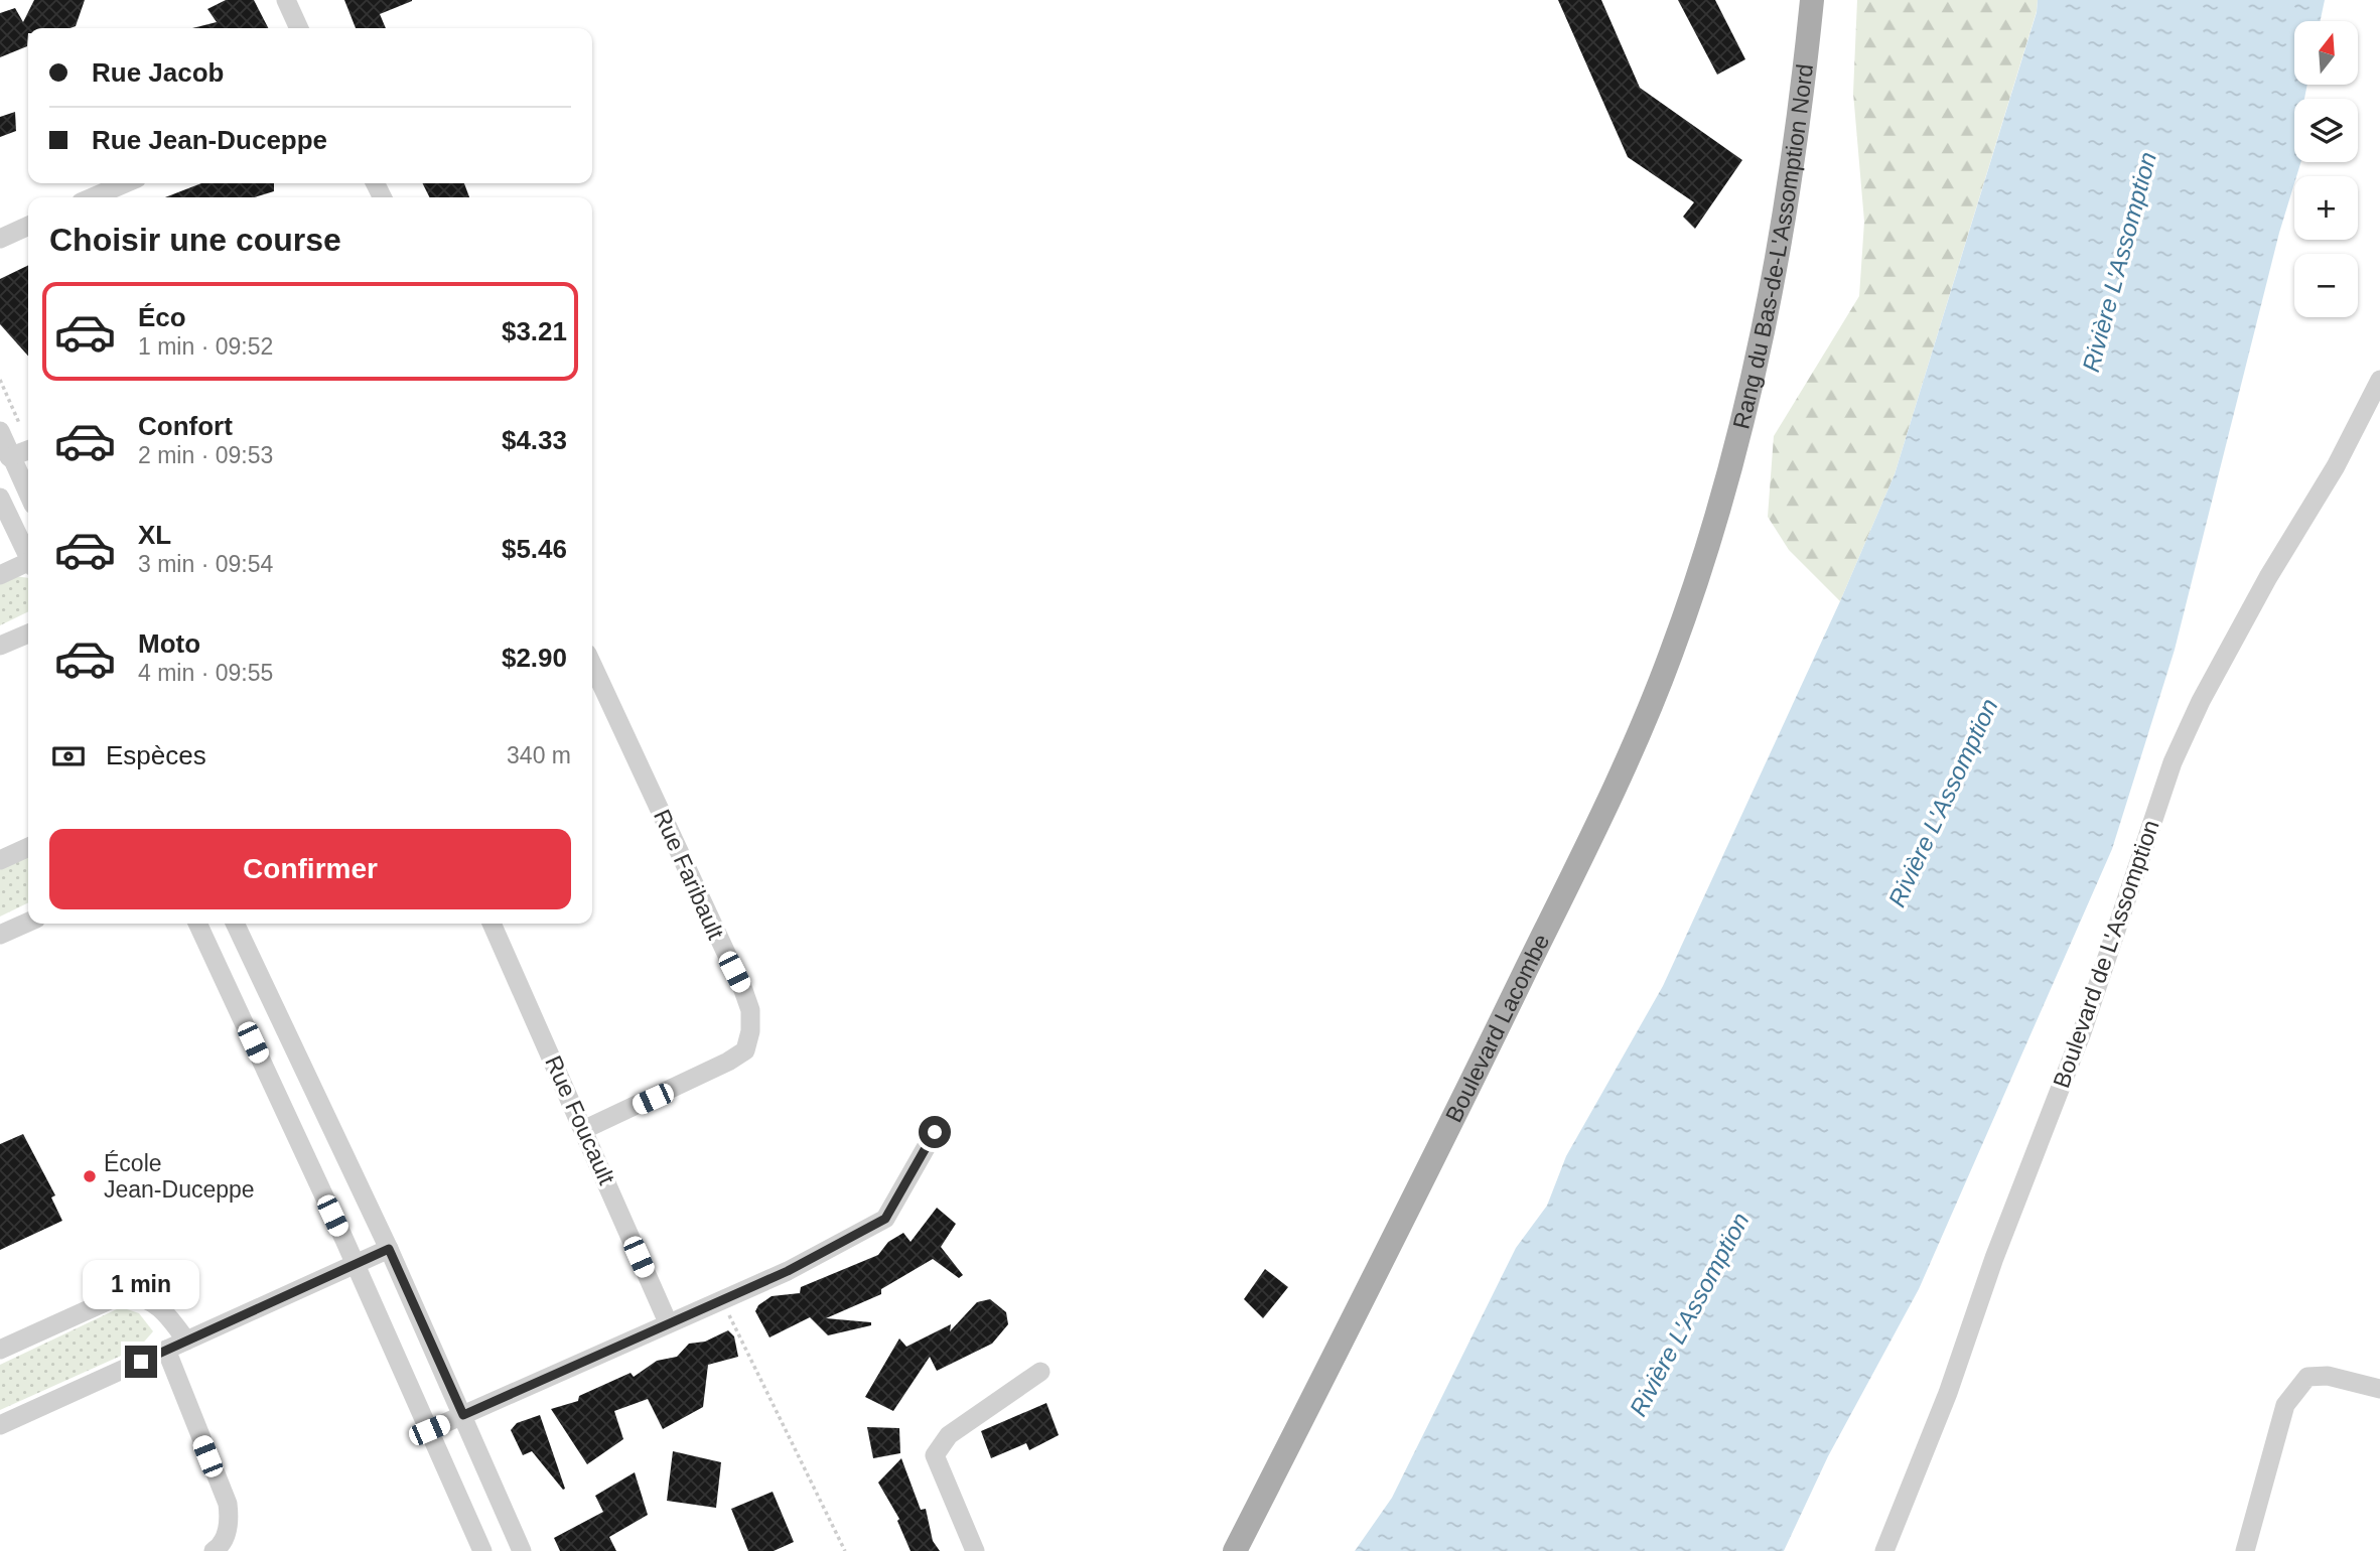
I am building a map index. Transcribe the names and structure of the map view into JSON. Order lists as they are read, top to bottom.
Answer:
{
  "streets": {
    "main road": ["Rang du Bas-de-L'Assomption Nord", "Boulevard Lacombe"],
    "street": ["Rue Faribault", "Boulevard de L'Assomption", "Rue Foucault"]
  },
  "crossings": [
    ["Rang du Bas-de-L'Assomption Nord", "Boulevard Lacombe"],
    ["Rue Faribault", "Rue Foucault"]
  ],
  "water": ["Rivière L'Assomption"],
  "places": ["École Jean-Duceppe"],
  "north": "top",
  "page": {
    "map_buttons": ["+", "−"],
    "banner": ["Rue Jacob", "Rue Jean-Duceppe"],
    "heading": "Choisir une course",
    "list": [
      {
        "name": "Éco",
        "note": "1 min · 09:52",
        "value": "$3.21"
      },
      {
        "name": "Confort",
        "note": "2 min · 09:53",
        "value": "$4.33"
      },
      {
        "name": "XL",
        "note": "3 min · 09:54",
        "value": "$5.46"
      },
      {
        "name": "Moto",
        "note": "4 min · 09:55",
        "value": "$2.90"
      }
    ],
    "pay": ["Espèces", "340 m"],
    "buttons": "Confirmer",
    "bubble": "1 min"
  }
}
